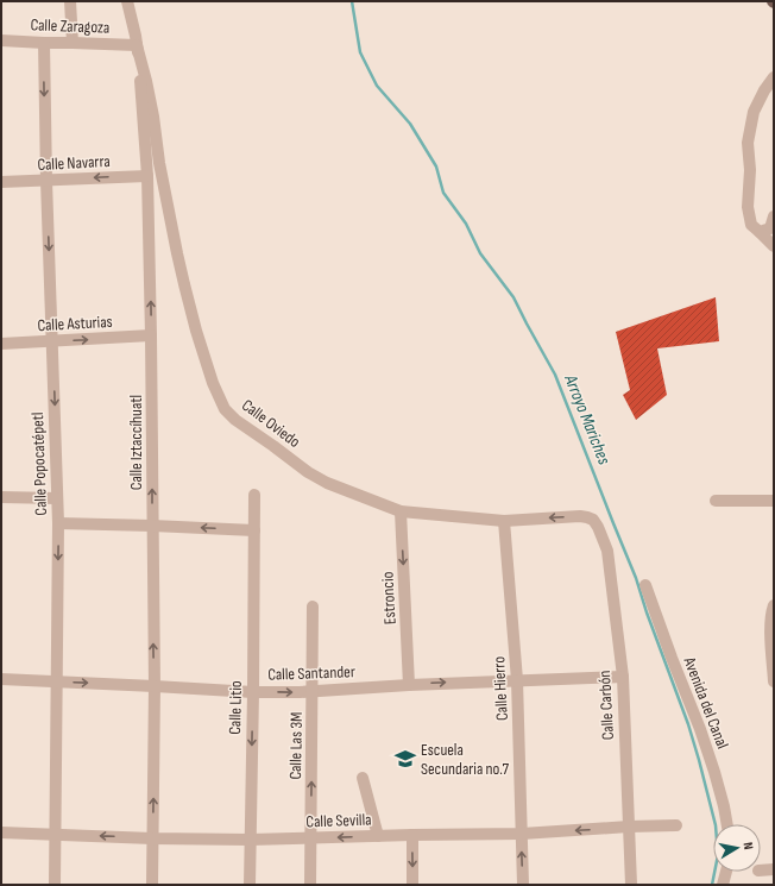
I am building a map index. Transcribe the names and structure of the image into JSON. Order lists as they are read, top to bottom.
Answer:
{
  "streets": {
    "street": [
      "Calle Zaragoza",
      "Calle Navarra",
      "Calle Asturias",
      "Calle Oviedo",
      "Calle Iztaccíhuatl",
      "Calle Popocatépetl",
      "Estroncio",
      "Calle Santander",
      "Calle Hierro",
      "Avenida del Canal",
      "Calle Carbón",
      "Calle Litio",
      "Calle Las 3M",
      "Calle Sevilla"
    ]
  },
  "crossings": [
    ["Calle Zaragoza", "Calle Oviedo"],
    ["Calle Zaragoza", "Calle Iztaccíhuatl"],
    ["Calle Zaragoza", "Calle Popocatépetl"],
    ["Calle Navarra", "Calle Iztaccíhuatl"],
    ["Calle Navarra", "Calle Popocatépetl"],
    ["Calle Asturias", "Calle Iztaccíhuatl"],
    ["Calle Asturias", "Calle Popocatépetl"],
    ["Calle Oviedo", "Calle Iztaccíhuatl"],
    ["Calle Oviedo", "Estroncio"],
    ["Calle Oviedo", "Calle Hierro"],
    ["Calle Oviedo", "Calle Carbón"],
    ["Calle Iztaccíhuatl", "Calle Santander"],
    ["Calle Iztaccíhuatl", "Calle Sevilla"],
    ["Calle Popocatépetl", "Calle Santander"],
    ["Calle Popocatépetl", "Calle Sevilla"],
    ["Estroncio", "Calle Santander"],
    ["Calle Santander", "Calle Hierro"],
    ["Calle Santander", "Calle Carbón"],
    ["Calle Santander", "Calle Litio"],
    ["Calle Santander", "Calle Las 3M"],
    ["Calle Hierro", "Calle Sevilla"],
    ["Calle Carbón", "Calle Sevilla"],
    ["Calle Litio", "Calle Sevilla"],
    ["Calle Las 3M", "Calle Sevilla"]
  ],
  "one_way": [
    "Calle Navarra",
    "Calle Asturias",
    "Calle Iztaccíhuatl",
    "Calle Popocatépetl",
    "Estroncio",
    "Calle Santander",
    "Calle Litio",
    "Calle Sevilla"
  ],
  "water": ["Arroyo Mariches"],
  "places": {
    "school or university": ["Escuela Secundaria no.7"]
  },
  "north": "right"
}
